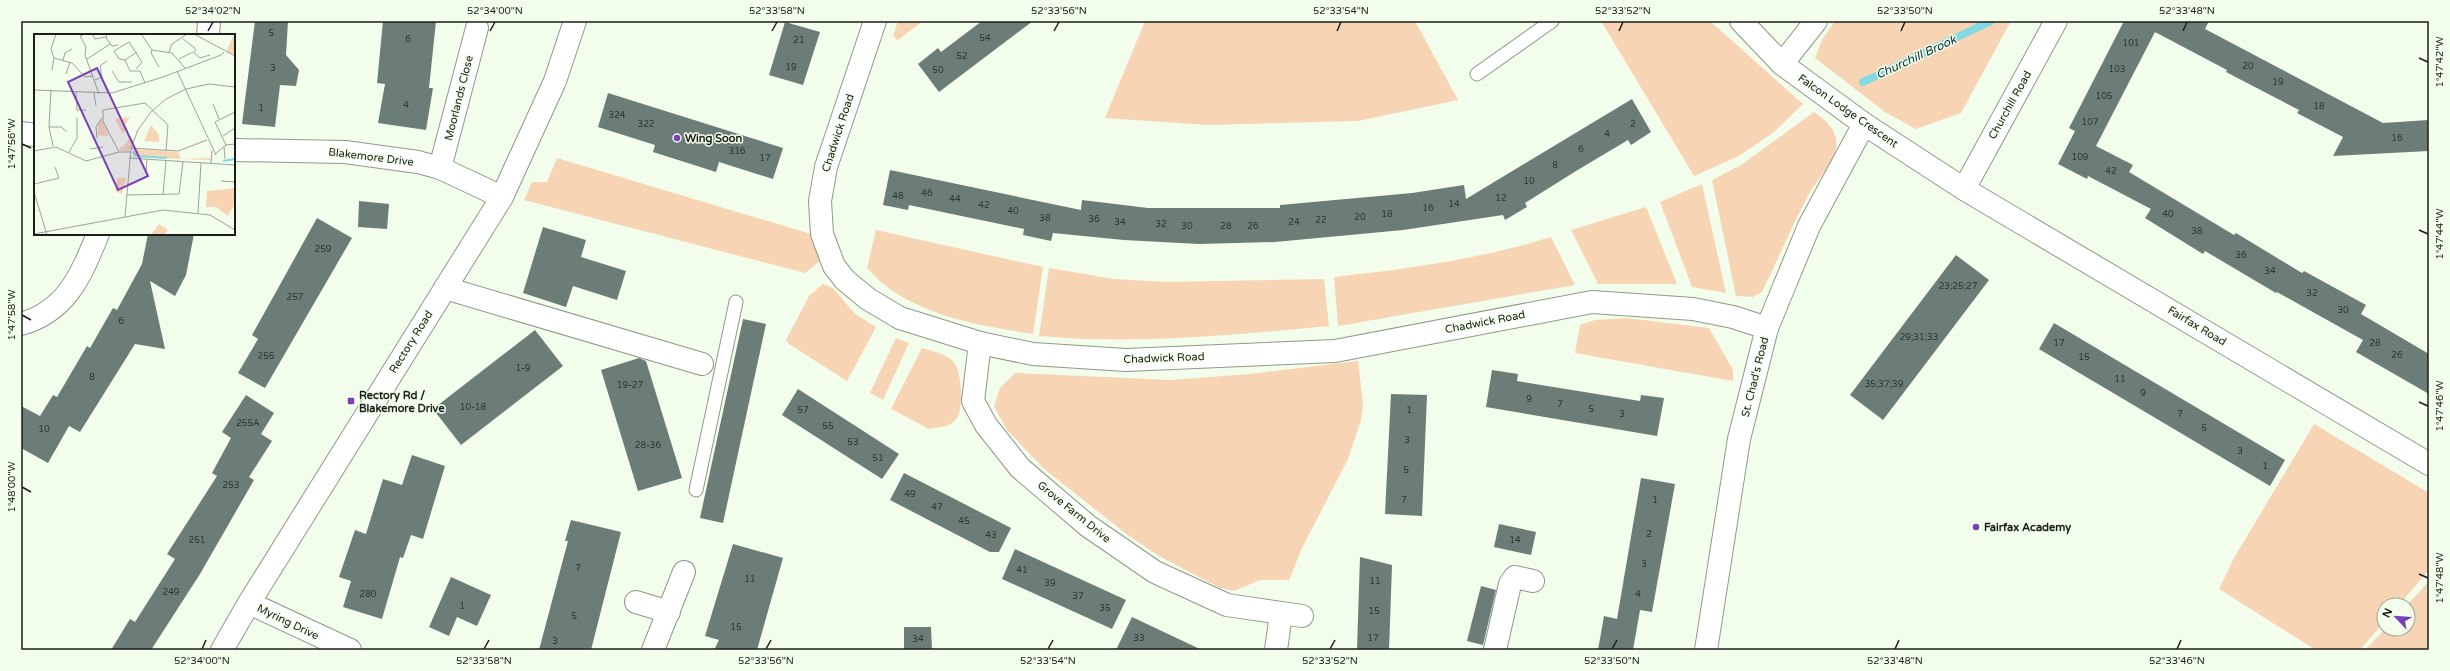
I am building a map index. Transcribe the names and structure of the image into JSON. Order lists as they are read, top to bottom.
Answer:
{
  "streets": {
    "street": [
      "Moorlands Close",
      "Churchill Road",
      "Falcon Lodge Crescent",
      "Chadwick Road",
      "Blakemore Drive",
      "Fairfax Road",
      "Rectory Road",
      "St. Chad's Road",
      "Grove Farm Drive",
      "Myring Drive"
    ]
  },
  "crossings": [
    ["Moorlands Close", "Blakemore Drive"],
    ["Churchill Road", "Falcon Lodge Crescent"],
    ["Churchill Road", "Fairfax Road"],
    ["Falcon Lodge Crescent", "Fairfax Road"],
    ["Falcon Lodge Crescent", "St. Chad's Road"],
    ["Chadwick Road", "St. Chad's Road"],
    ["Chadwick Road", "Grove Farm Drive"],
    ["Blakemore Drive", "Rectory Road"],
    ["Rectory Road", "Myring Drive"]
  ],
  "water": ["Churchill Brook"],
  "places": {
    "other": ["Wing Soon", "Fairfax Academy"],
    "transit": ["Rectory Rd / Blakemore Drive"]
  },
  "house_numbers": [
    "5",
    "54",
    "6",
    "21",
    "101",
    "52",
    "20",
    "19",
    "3",
    "103",
    "50",
    "19",
    "105",
    "4",
    "18",
    "1",
    "324",
    "107",
    "322",
    "2",
    "4",
    "16",
    "6",
    "316",
    "109",
    "17",
    "8",
    "42",
    "10",
    "46",
    "48",
    "12",
    "44",
    "14",
    "42",
    "16",
    "40",
    "18",
    "40",
    "20",
    "38",
    "36",
    "22",
    "34",
    "24",
    "32",
    "30",
    "28",
    "26",
    "38",
    "259",
    "36",
    "34",
    "23;25;27",
    "32",
    "257",
    "30",
    "6",
    "29;31;33",
    "17",
    "28",
    "26",
    "255",
    "15",
    "1-9",
    "8",
    "11",
    "35;37;39",
    "19-27",
    "9",
    "9",
    "7",
    "10-18",
    "5",
    "57",
    "1",
    "3",
    "7",
    "255A",
    "55",
    "5",
    "10",
    "3",
    "53",
    "28-36",
    "3",
    "51",
    "1",
    "5",
    "253",
    "49",
    "7",
    "1",
    "47",
    "45",
    "2",
    "43",
    "251",
    "14",
    "3",
    "7",
    "41",
    "11",
    "11",
    "39",
    "249",
    "280",
    "4",
    "37",
    "1",
    "35",
    "15",
    "5",
    "15",
    "33",
    "17",
    "34",
    "3"
  ],
  "north": "top left",
  "coordinates": [
    "52°34'02\"N",
    "52°34'00\"N",
    "52°33'58\"N",
    "52°33'56\"N",
    "52°33'54\"N",
    "52°33'52\"N",
    "52°33'50\"N",
    "52°33'48\"N",
    "1°47'42\"W",
    "1°47'56\"W",
    "1°47'44\"W",
    "1°47'58\"W",
    "1°47'46\"W",
    "1°48'00\"W",
    "1°47'48\"W",
    "52°33'46\"N"
  ]
}
